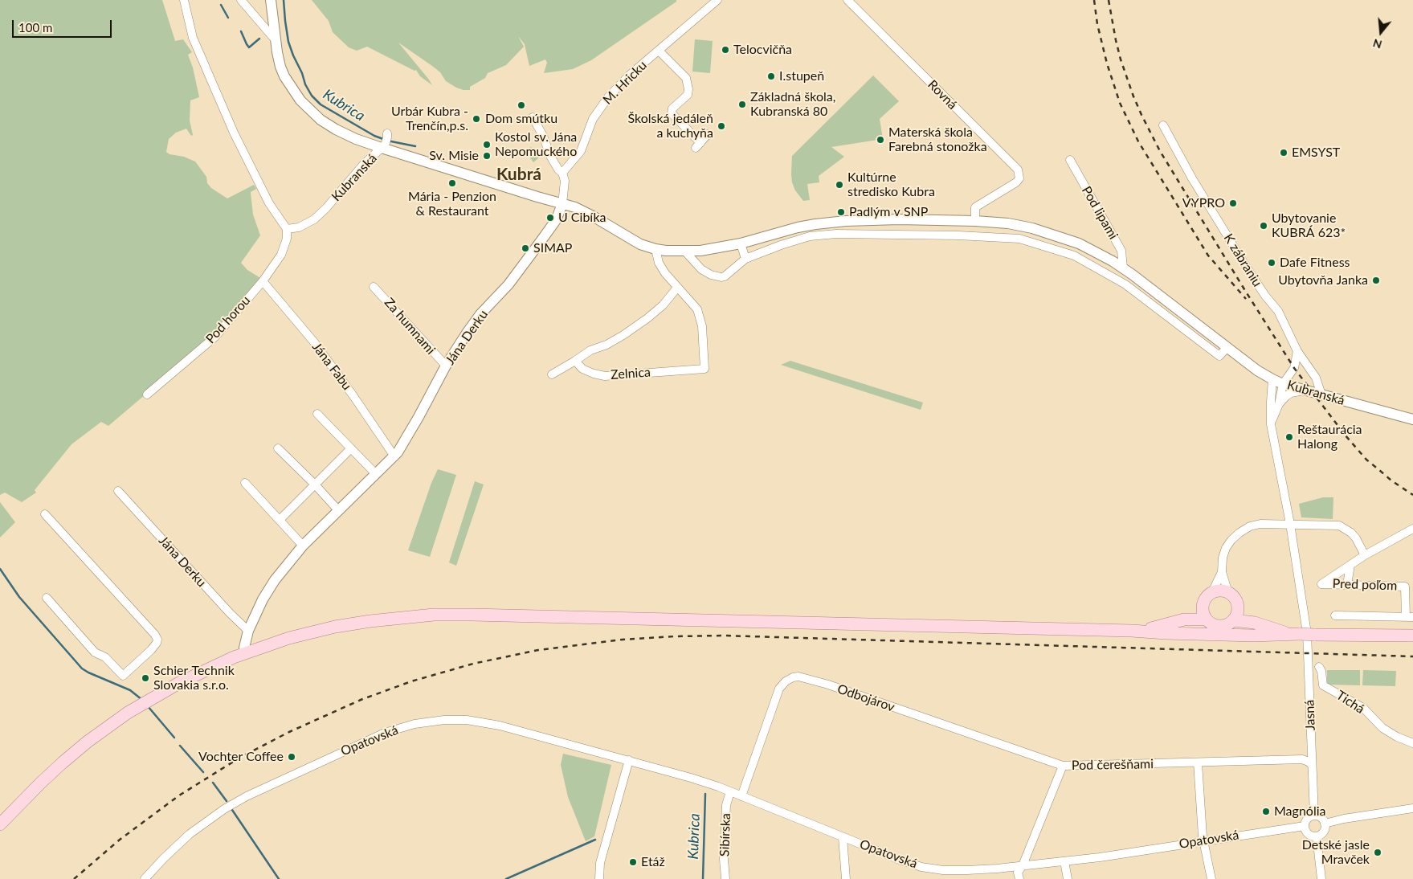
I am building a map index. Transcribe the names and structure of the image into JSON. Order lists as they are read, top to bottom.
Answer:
{
  "streets": {
    "street": [
      "M. Hricku",
      "Rovná",
      "Kubranská",
      "Pod lipami",
      "K zábraniu",
      "Pod horou",
      "Za humnami",
      "Jána Derku",
      "Jána Fabu",
      "Zelnica",
      "Pred poľom",
      "Odbojárov",
      "Tichá",
      "Jasná",
      "Opatovská",
      "Pod čerešňami",
      "Sibírska"
    ]
  },
  "crossings": [
    ["Rovná", "Kubranská"],
    ["Kubranská", "Pod lipami"],
    ["Kubranská", "K zábraniu"],
    ["Kubranská", "Pod horou"],
    ["Kubranská", "Jána Derku"],
    ["Kubranská", "Zelnica"],
    ["Pod horou", "Jána Fabu"],
    ["Za humnami", "Jána Derku"],
    ["Jána Derku", "Jána Fabu"],
    ["Odbojárov", "Opatovská"],
    ["Odbojárov", "Pod čerešňami"],
    ["Jasná", "Opatovská"],
    ["Jasná", "Pod čerešňami"],
    ["Opatovská", "Pod čerešňami"],
    ["Opatovská", "Sibírska"]
  ],
  "districts": ["Kubrá"],
  "water": ["Kubrica"],
  "places": [
    "Telocvičňa",
    "I.stupeň",
    "Základná škola, Kubranská 80",
    "Dom smútku",
    "Urbár Kubra - Trenčín,p.s.",
    "Školská jedáleň a kuchyňa",
    "Materská škola Farebná stonožka",
    "Kostol sv. Jána Nepomuckého",
    "EMSYST",
    "Sv. Misie",
    "Mária - Penzion & Restaurant",
    "Kultúrne stredisko Kubra",
    "VYPRO",
    "Padlým v SNP",
    "U Cibíka",
    "Ubytovanie KUBRÁ 623*",
    "SIMAP",
    "Dafe Fitness",
    "Ubytovňa Janka",
    "Reštaurácia Halong",
    "Schier Technik Slovakia s.r.o.",
    "Vochter Coffee",
    "Magnólia",
    "Detské jasle Mravček",
    "Etáž"
  ],
  "scale_bar": "100 m",
  "north": "bottom"
}
